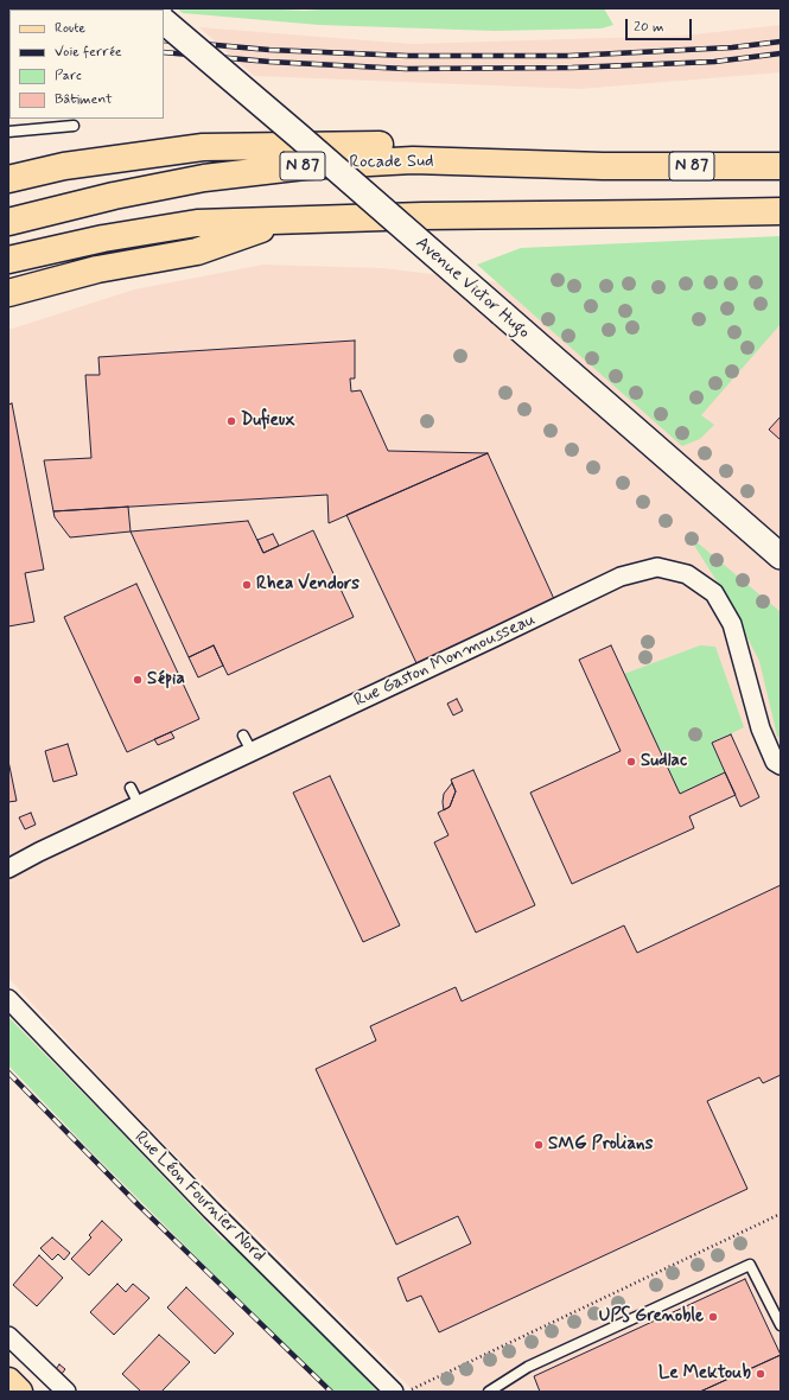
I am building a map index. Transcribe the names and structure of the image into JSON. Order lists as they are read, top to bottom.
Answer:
{
  "streets": {
    "main road": ["Rocade Sud", "N 87"],
    "street": ["Avenue Victor Hugo", "Rue Gaston Monmousseau", "Rue Léon Fournier Nord"]
  },
  "places": [
    "Dufieux",
    "Rhea Vendors",
    "Sépia",
    "Sudlac",
    "SMG Prolians",
    "UPS Grenoble",
    "Le Mektoub"
  ],
  "legend": [
    "Route",
    "Voie ferrée",
    "Parc",
    "Bâtiment"
  ],
  "scale_bar": "20 m"
}
